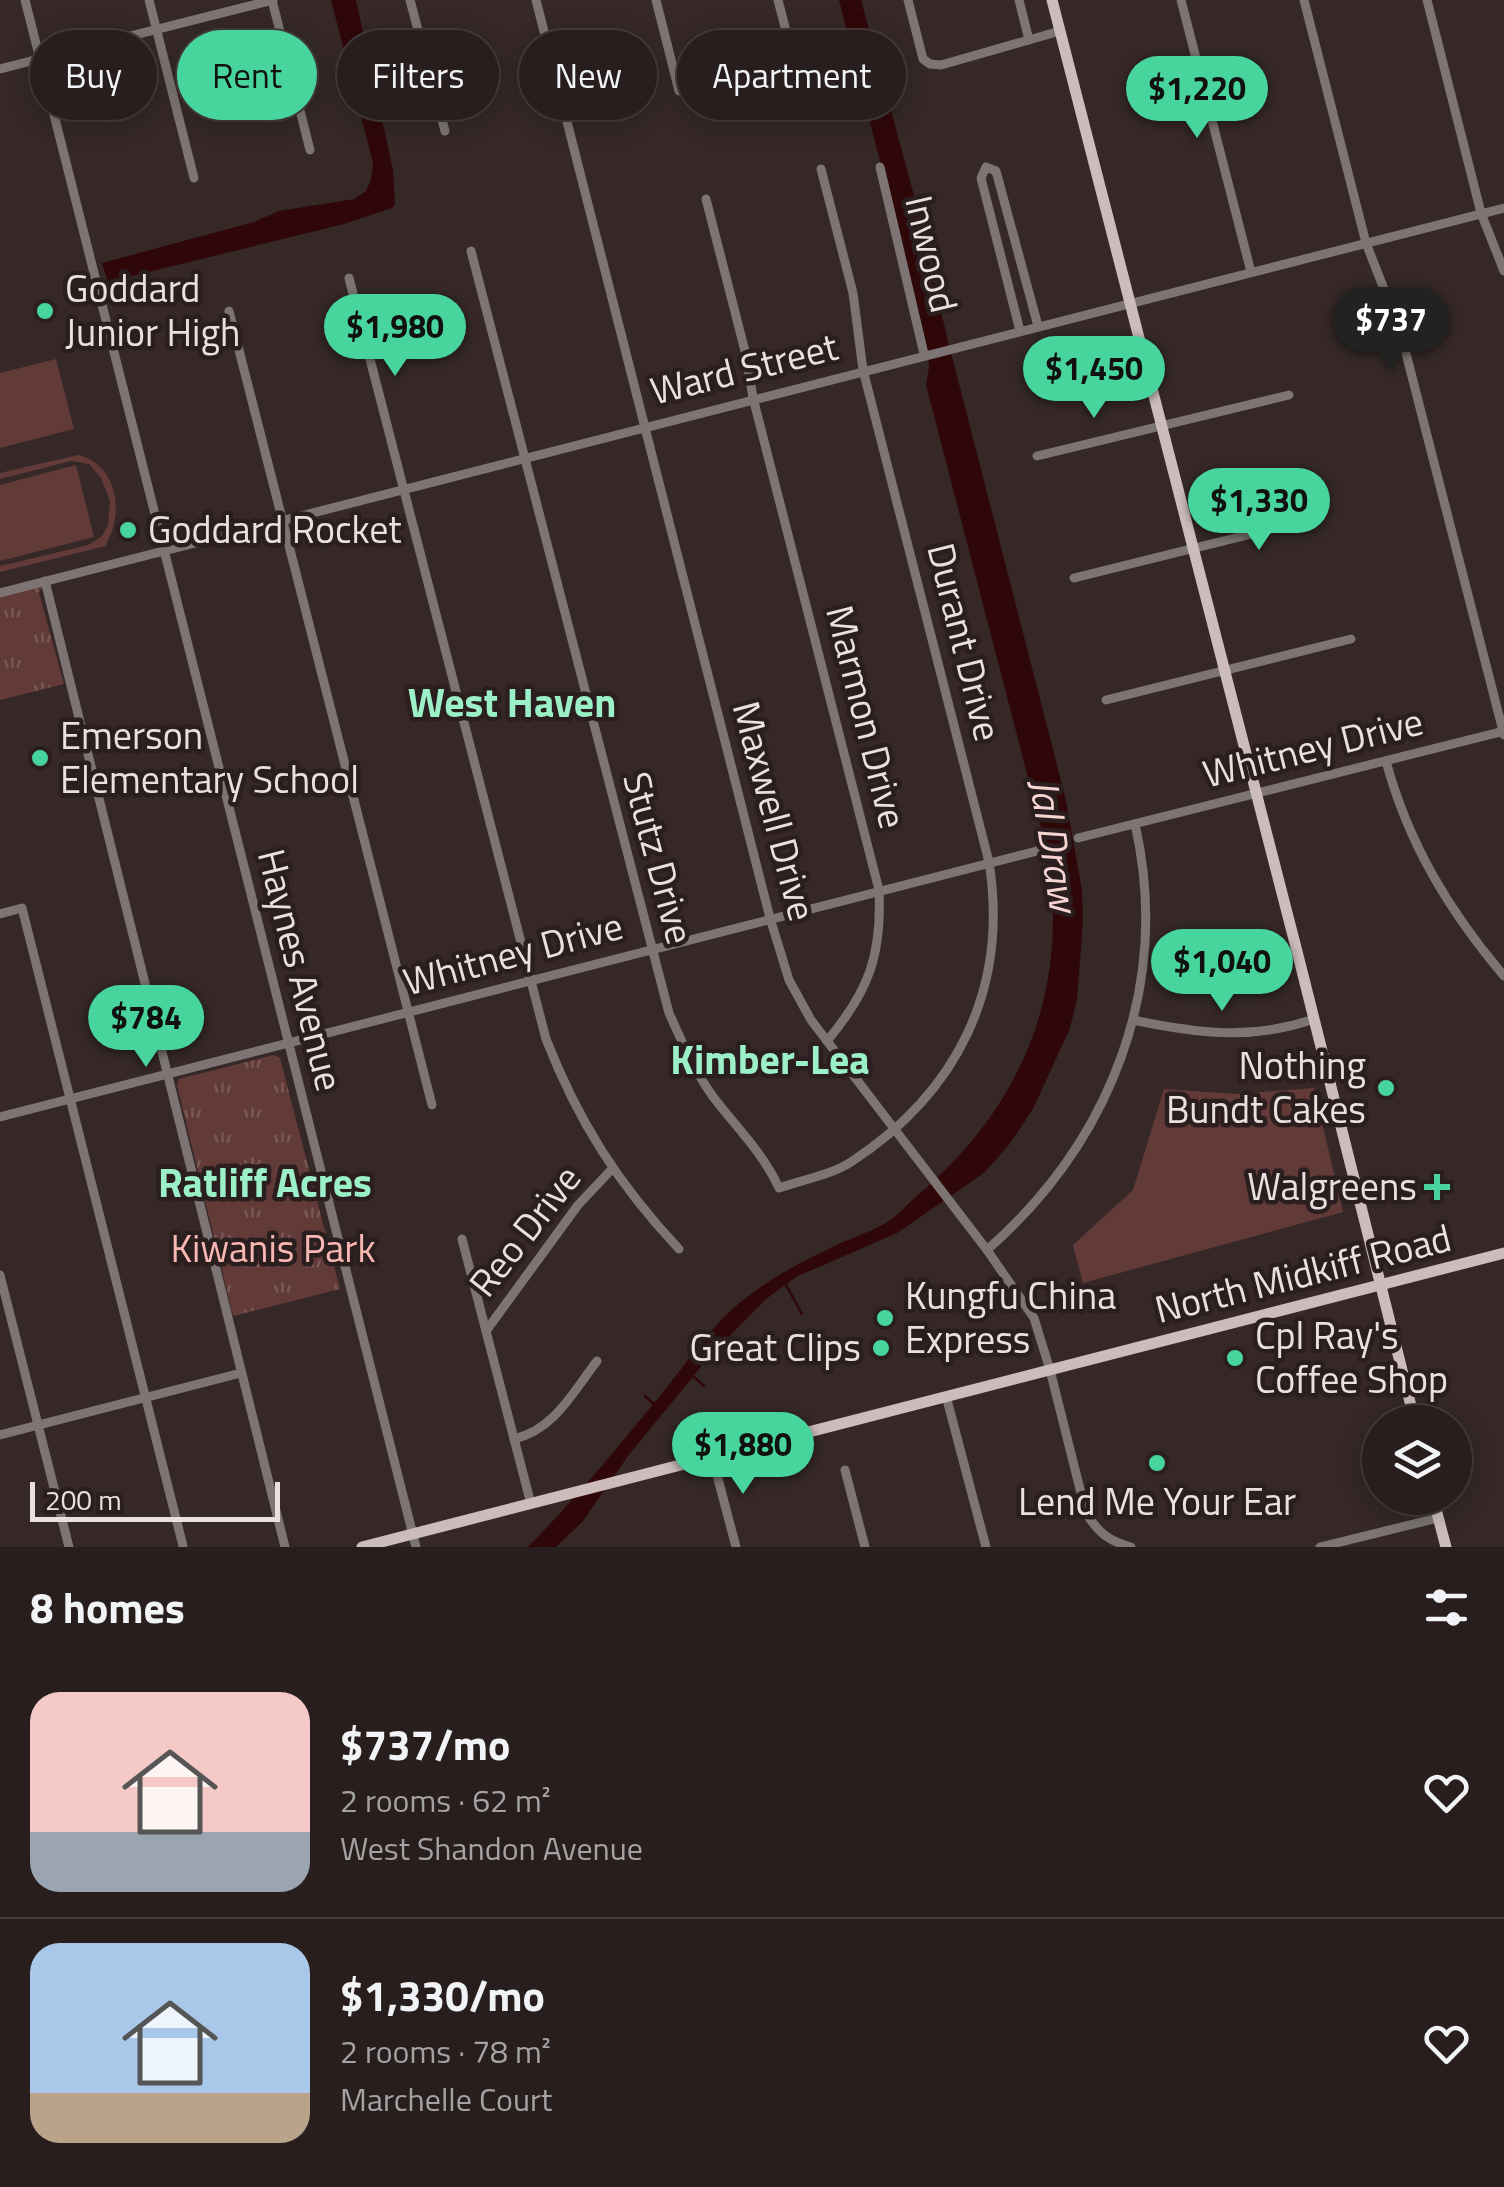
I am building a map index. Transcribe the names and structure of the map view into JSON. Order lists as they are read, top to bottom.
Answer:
{
  "streets": {
    "main road": ["North Midkiff Road"],
    "street": [
      "Inwood",
      "Ward Street",
      "Durant Drive",
      "Marmon Drive",
      "Whitney Drive",
      "Maxwell Drive",
      "Stutz Drive",
      "Haynes Avenue",
      "Reo Drive"
    ]
  },
  "crossings": [
    ["Inwood", "Ward Street"],
    ["Ward Street", "Durant Drive"],
    ["Ward Street", "Marmon Drive"],
    ["Ward Street", "Maxwell Drive"],
    ["Ward Street", "Stutz Drive"],
    ["Ward Street", "Haynes Avenue"],
    ["Durant Drive", "Whitney Drive"],
    ["Durant Drive", "Maxwell Drive"],
    ["Durant Drive", "Stutz Drive"],
    ["Marmon Drive", "Whitney Drive"],
    ["Marmon Drive", "Maxwell Drive"],
    ["Whitney Drive", "Maxwell Drive"],
    ["Whitney Drive", "Stutz Drive"],
    ["Whitney Drive", "Haynes Avenue"],
    ["Maxwell Drive", "North Midkiff Road"],
    ["Haynes Avenue", "North Midkiff Road"],
    ["Reo Drive", "North Midkiff Road"]
  ],
  "districts": ["West Haven", "Kimber-Lea", "Ratliff Acres"],
  "water": ["Jal Draw"],
  "parks": ["Kiwanis Park"],
  "places": {
    "other": [
      "Goddard Junior High",
      "Goddard Rocket",
      "Emerson Elementary School",
      "Nothing Bundt Cakes",
      "Kungfu China Express",
      "Great Clips",
      "Cpl Ray's Coffee Shop",
      "Lend Me Your Ear"
    ],
    "health": ["Walgreens"]
  },
  "scale_bar": "200 m",
  "page": {
    "chip": [
      "Buy",
      "Rent",
      "Filters",
      "New",
      "Apartment"
    ],
    "price": [
      "$1,220",
      "$737",
      "$1,980",
      "$1,450",
      "$1,330",
      "$1,040",
      "$784",
      "$1,880"
    ],
    "scale": "200 m",
    "heading": "8 homes",
    "list": [
      {
        "name": "$737/mo",
        "note": "2 rooms · 62 m² · West Shandon Avenue"
      },
      {
        "name": "$1,330/mo",
        "note": "2 rooms · 78 m² · Marchelle Court"
      }
    ]
  }
}
